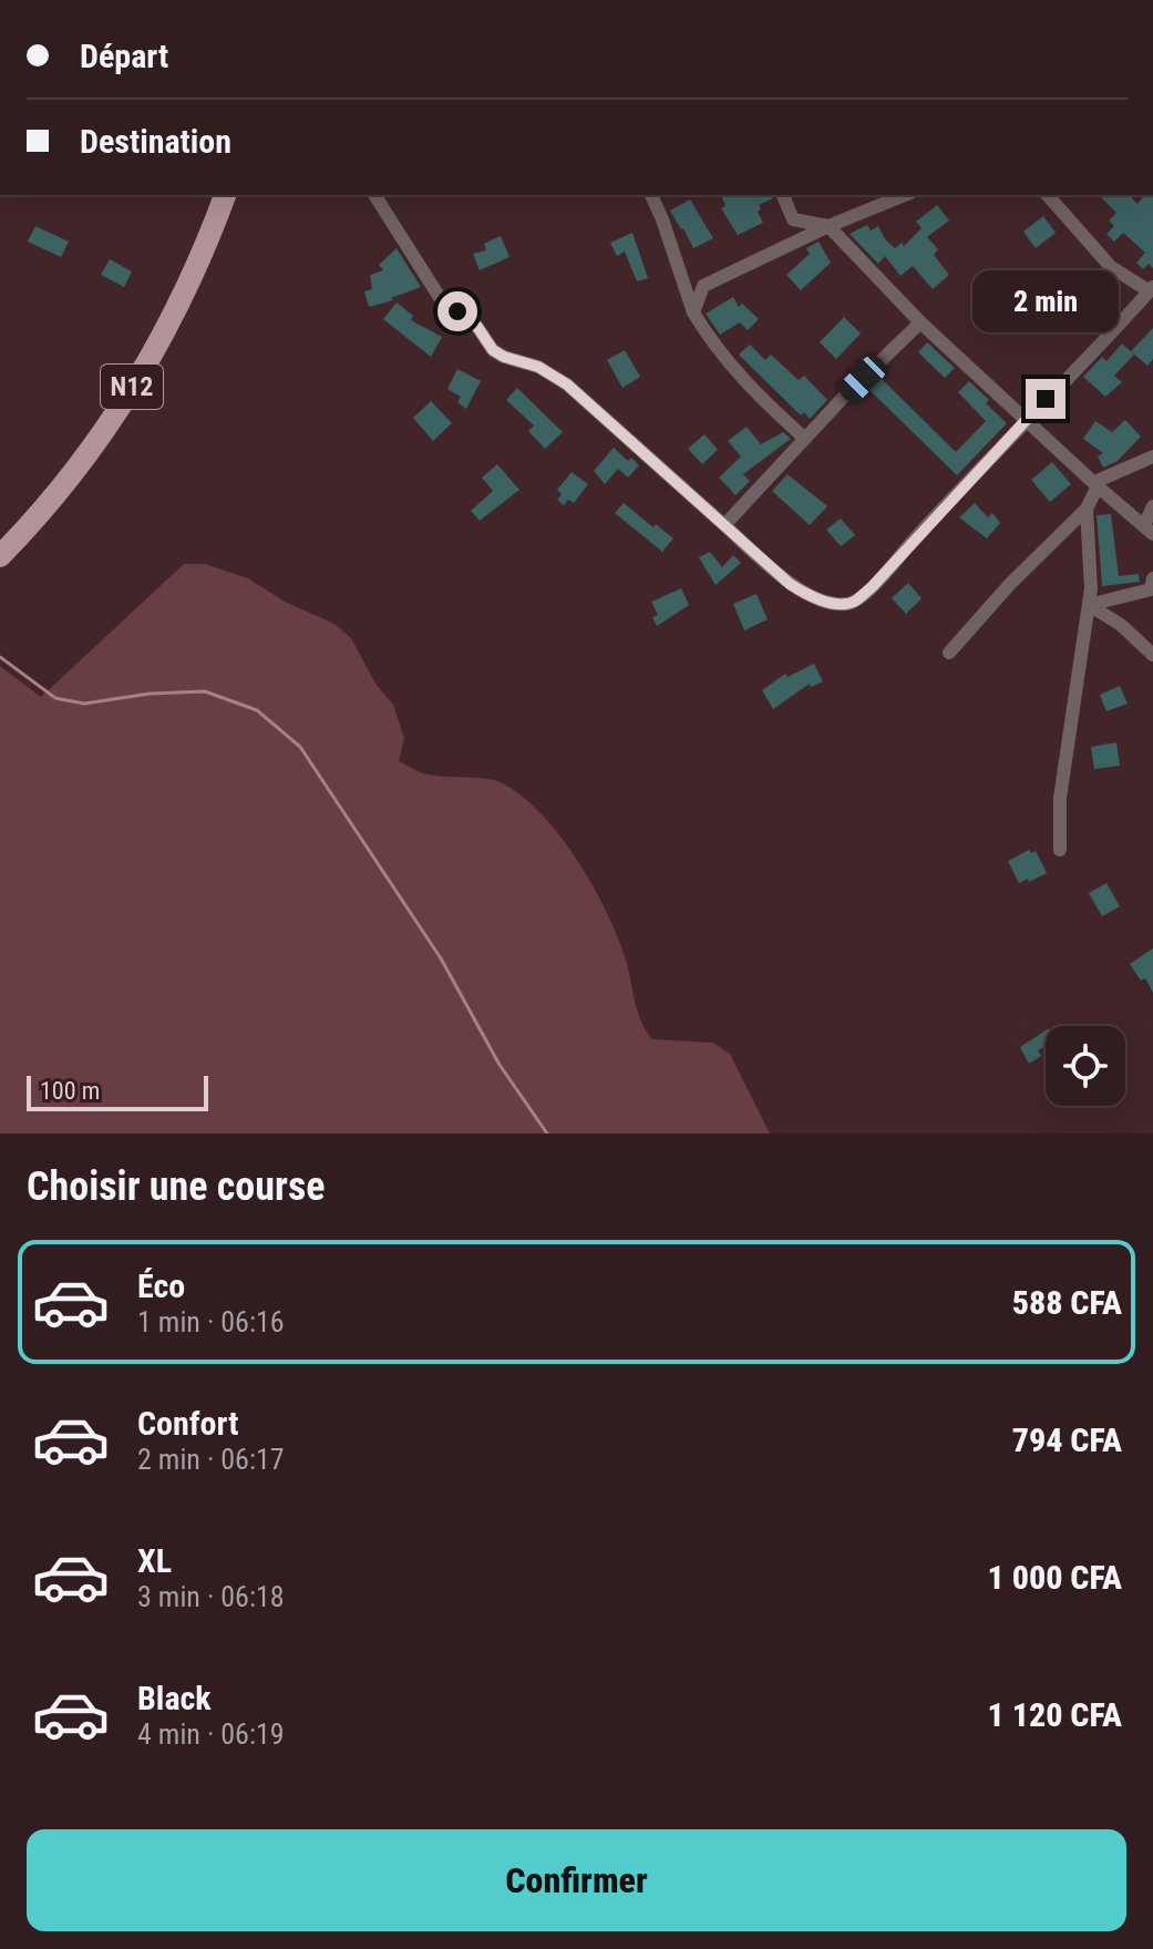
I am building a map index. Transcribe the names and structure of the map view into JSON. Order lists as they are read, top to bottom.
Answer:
{
  "streets": {
    "main road": ["N12"]
  },
  "scale_bar": "100 m",
  "page": {
    "banner": ["Départ", "Destination"],
    "bubble": "2 min",
    "scale": "100 m",
    "heading": "Choisir une course",
    "list": [
      {
        "name": "Éco",
        "note": "1 min · 06:16",
        "value": "588 CFA"
      },
      {
        "name": "Confort",
        "note": "2 min · 06:17",
        "value": "794 CFA"
      },
      {
        "name": "XL",
        "note": "3 min · 06:18",
        "value": "1 000 CFA"
      },
      {
        "name": "Black",
        "note": "4 min · 06:19",
        "value": "1 120 CFA"
      }
    ],
    "buttons": "Confirmer"
  }
}
